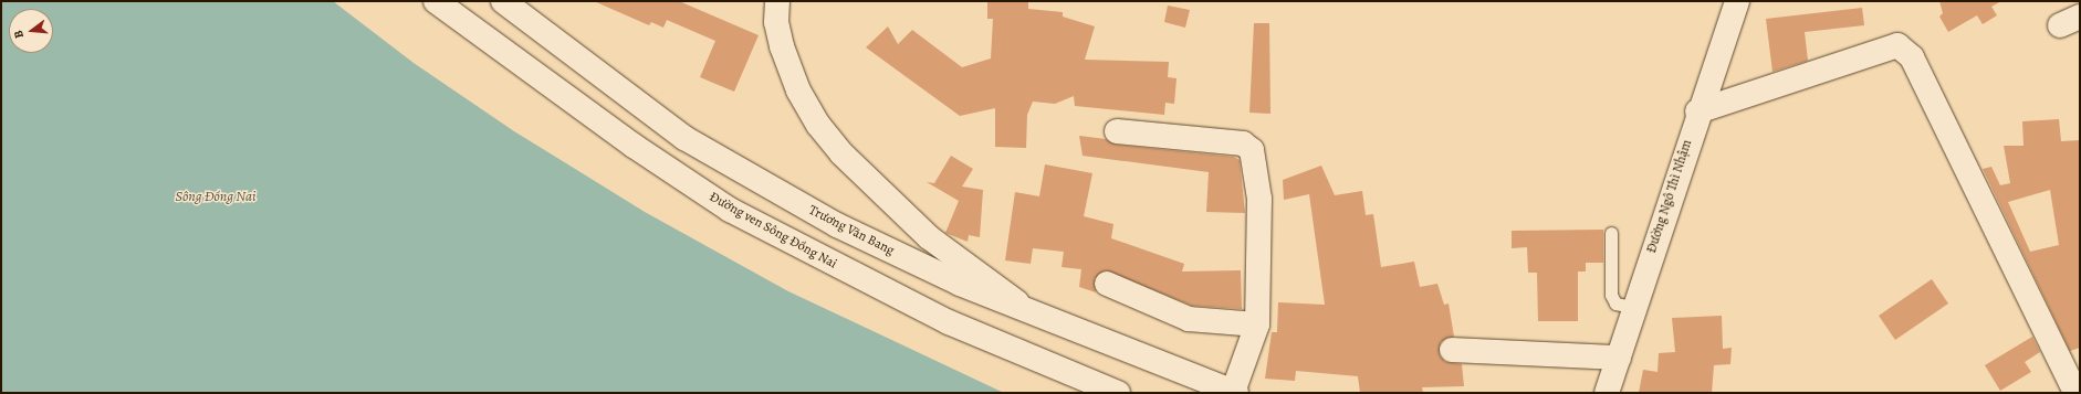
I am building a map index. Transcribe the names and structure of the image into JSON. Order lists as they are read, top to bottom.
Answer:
{
  "streets": {
    "street": ["Đường Ngô Thì Nhậm", "Đường ven Sông Đồng Nai", "Trương Văn Bang"]
  },
  "water": ["Sông Đồng Nai"],
  "north": "left"
}
